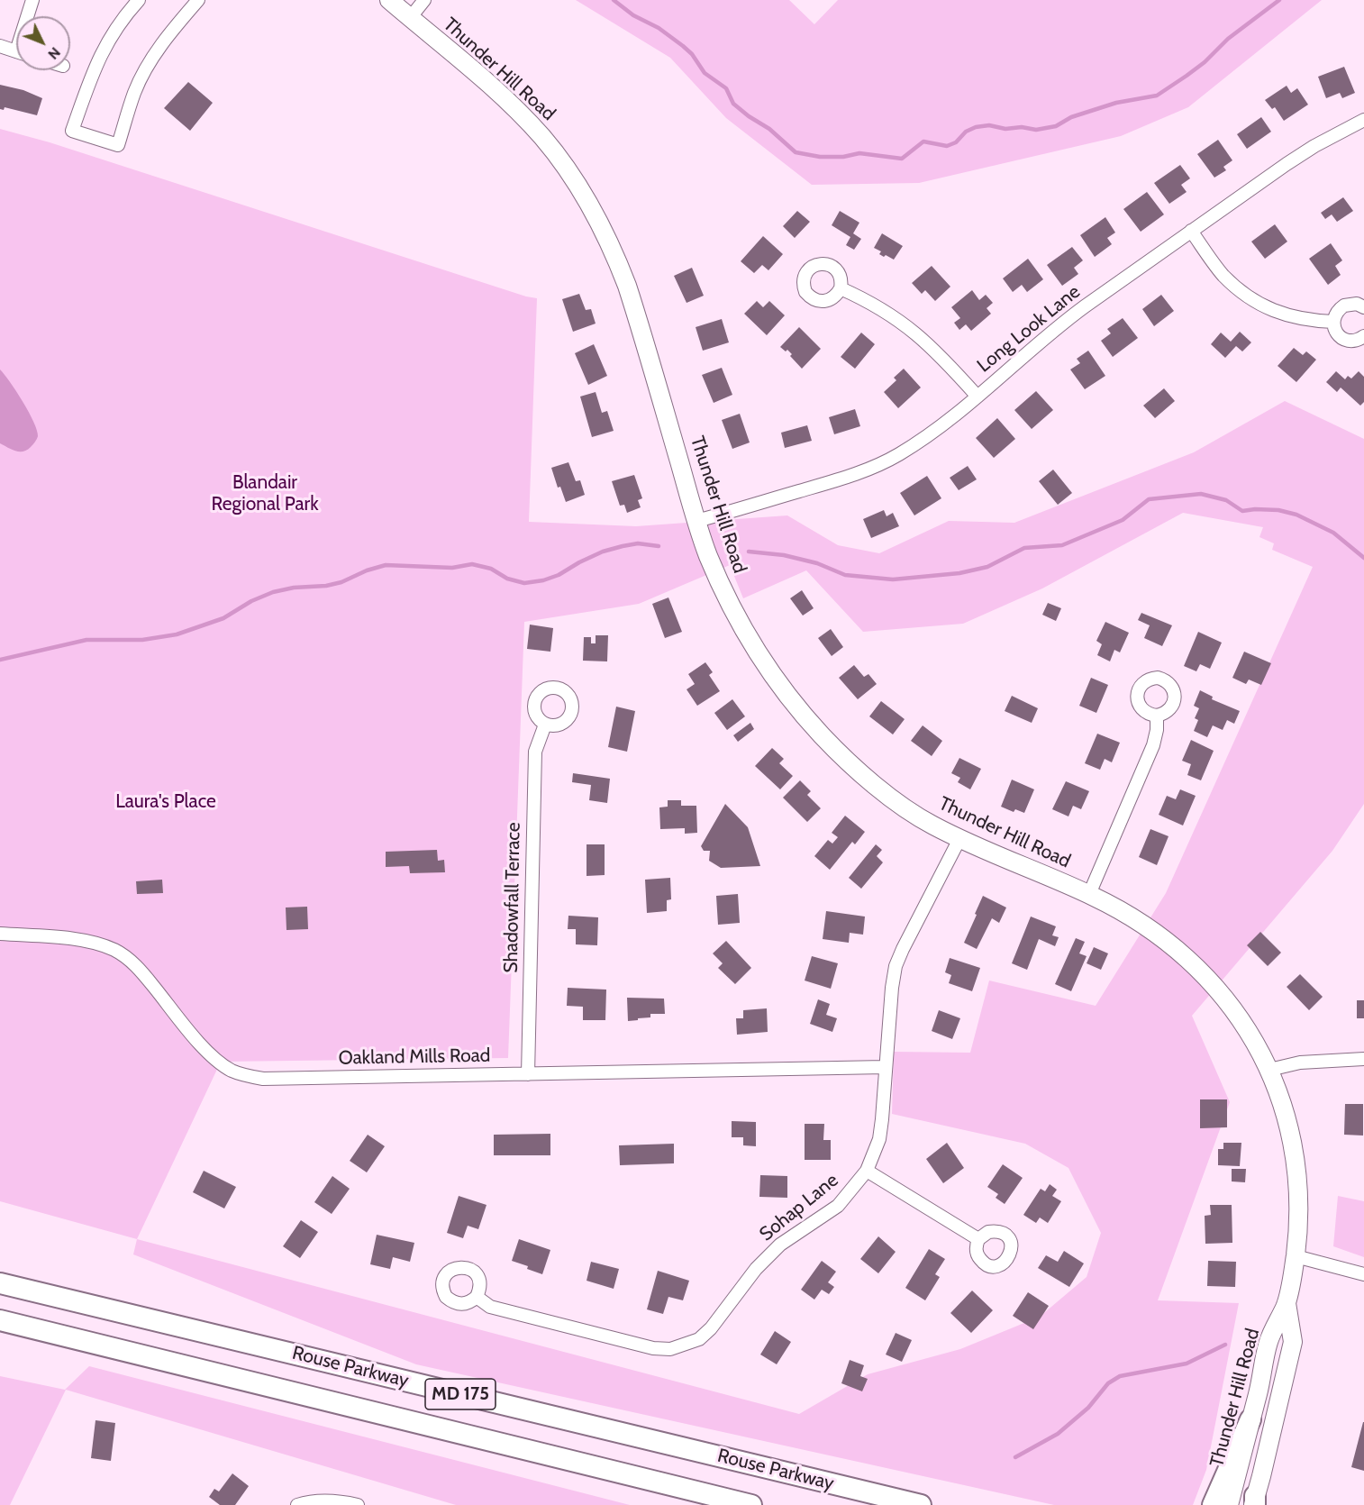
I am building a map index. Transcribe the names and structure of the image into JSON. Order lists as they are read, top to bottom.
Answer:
{
  "streets": {
    "main road": ["Rouse Parkway", "MD 175"],
    "street": [
      "Thunder Hill Road",
      "Long Look Lane",
      "Shadowfall Terrace",
      "Oakland Mills Road",
      "Sohap Lane"
    ]
  },
  "crossings": [
    ["Thunder Hill Road", "Long Look Lane"],
    ["Thunder Hill Road", "Sohap Lane"],
    ["Shadowfall Terrace", "Oakland Mills Road"],
    ["Oakland Mills Road", "Sohap Lane"]
  ],
  "parks": ["Blandair Regional Park", "Laura's Place"],
  "north": "bottom right"
}
